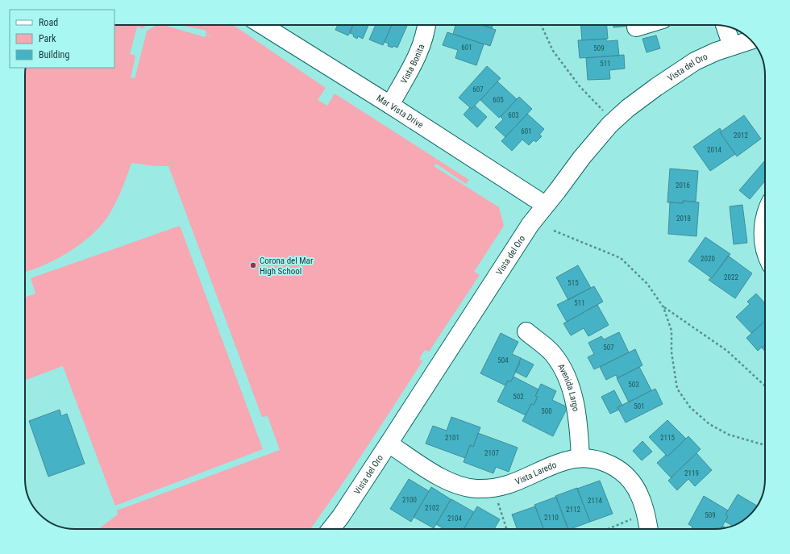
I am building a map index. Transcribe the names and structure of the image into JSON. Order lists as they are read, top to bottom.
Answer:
{
  "streets": {
    "street": [
      "Vista Bonita",
      "Vista del Oro",
      "Mar Vista Drive",
      "Avenida Largo",
      "Vista Laredo"
    ]
  },
  "crossings": [
    ["Vista Bonita", "Mar Vista Drive"],
    ["Vista del Oro", "Mar Vista Drive"],
    ["Vista del Oro", "Vista Laredo"],
    ["Avenida Largo", "Vista Laredo"]
  ],
  "places": ["Corona del Mar High School"],
  "house_numbers": [
    "601",
    "509",
    "511",
    "607",
    "605",
    "603",
    "601",
    "2012",
    "2014",
    "2016",
    "2018",
    "2020",
    "2022",
    "515",
    "511",
    "507",
    "504",
    "503",
    "502",
    "501",
    "500",
    "2101",
    "2115",
    "2107",
    "2119",
    "2100",
    "2114",
    "2102",
    "2112",
    "509",
    "2110",
    "2104"
  ],
  "legend": ["Road", "Park", "Building"]
}
